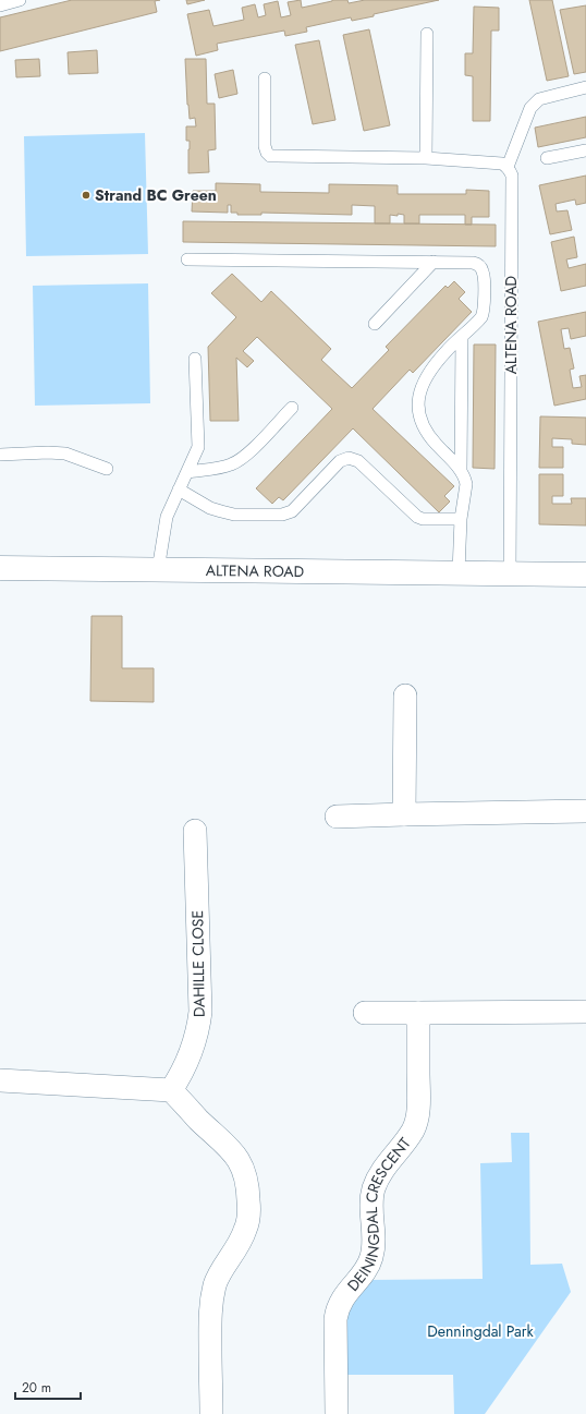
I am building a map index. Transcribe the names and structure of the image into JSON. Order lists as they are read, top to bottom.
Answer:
{
  "streets": {
    "street": ["ALTENA ROAD", "DAHILLE CLOSE", "DEININGDAL CRESCENT"]
  },
  "parks": ["Denningdal Park"],
  "places": ["Strand BC Green"],
  "scale_bar": "20 m"
}
